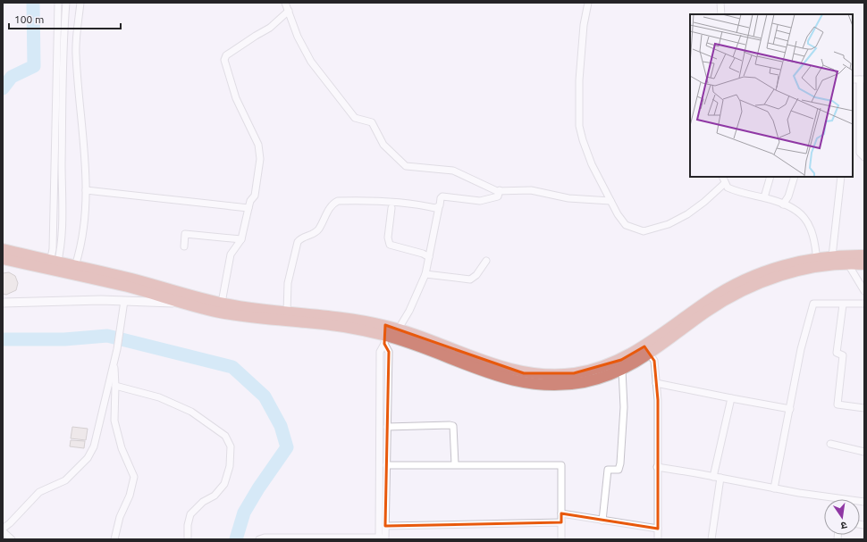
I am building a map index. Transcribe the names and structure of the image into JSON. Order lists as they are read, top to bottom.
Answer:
{
  "scale_bar": "100 m",
  "north": "bottom"
}
